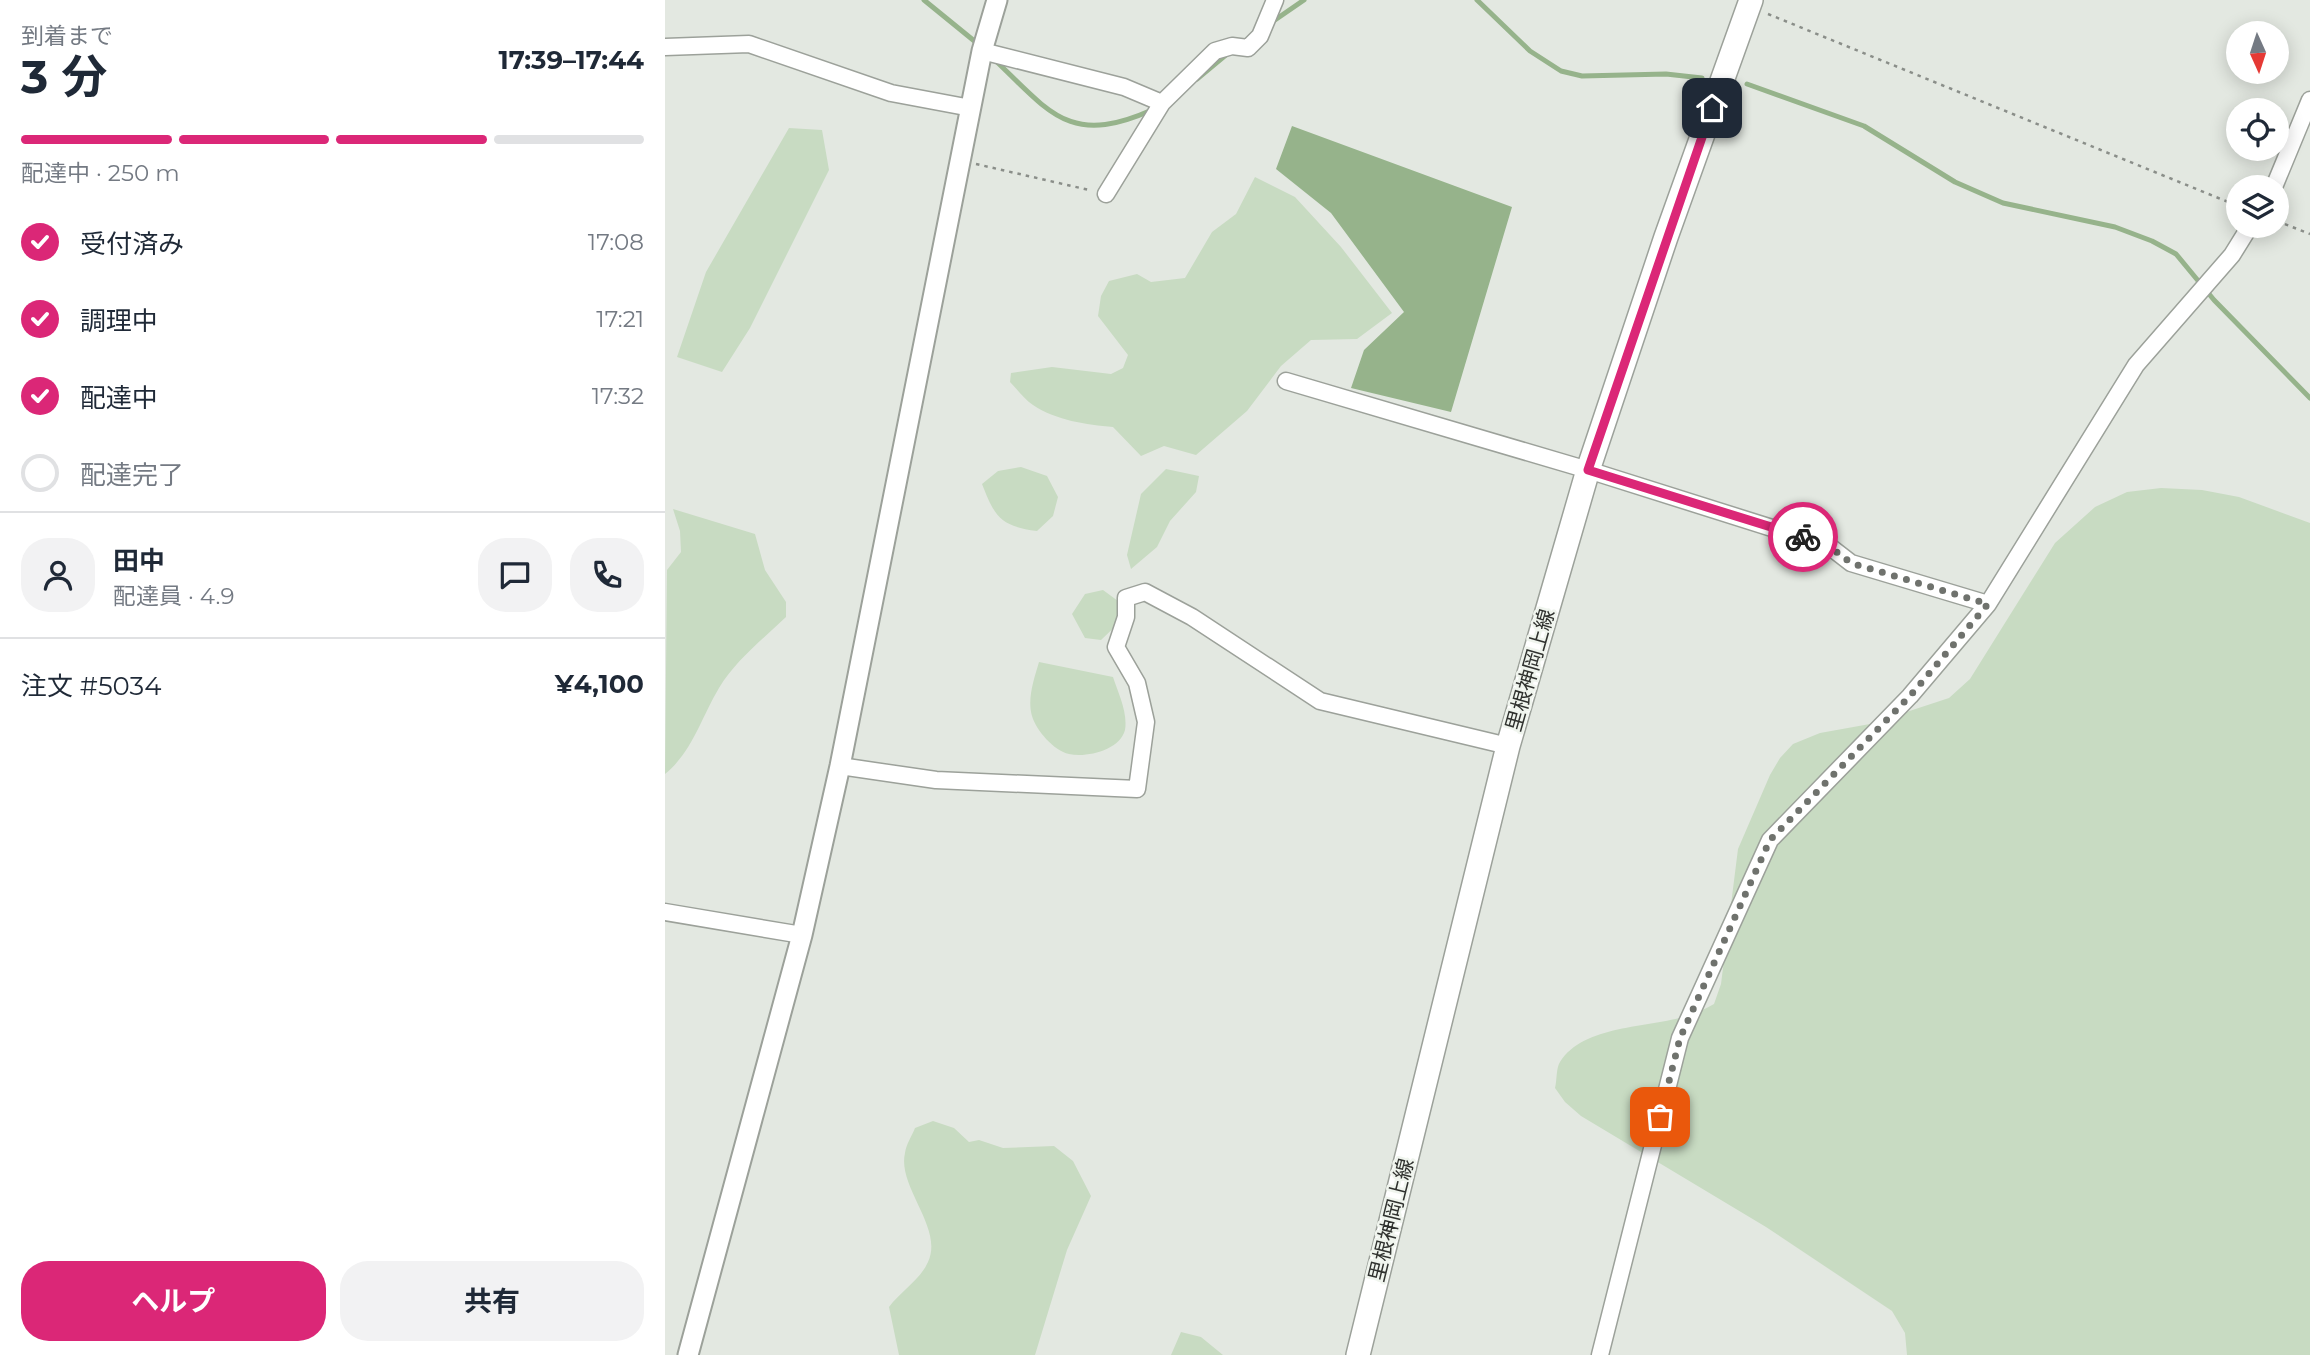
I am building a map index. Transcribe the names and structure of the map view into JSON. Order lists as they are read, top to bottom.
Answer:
{
  "streets": {
    "main road": ["里根神岡上線"]
  },
  "north": "bottom",
  "page": {
    "heading": ["3 分", "到着まで", "17:39–17:44"],
    "panel": [
      "田中",
      "配達員 · 4.9",
      "注文 #5034",
      "¥4,100"
    ],
    "bar": "配達中 · 250 m",
    "list": [
      ["受付済み", "17:08"],
      ["調理中", "17:21"],
      ["配達中", "17:32"],
      "配達完了"
    ],
    "buttons": ["ヘルプ", "共有"]
  }
}
